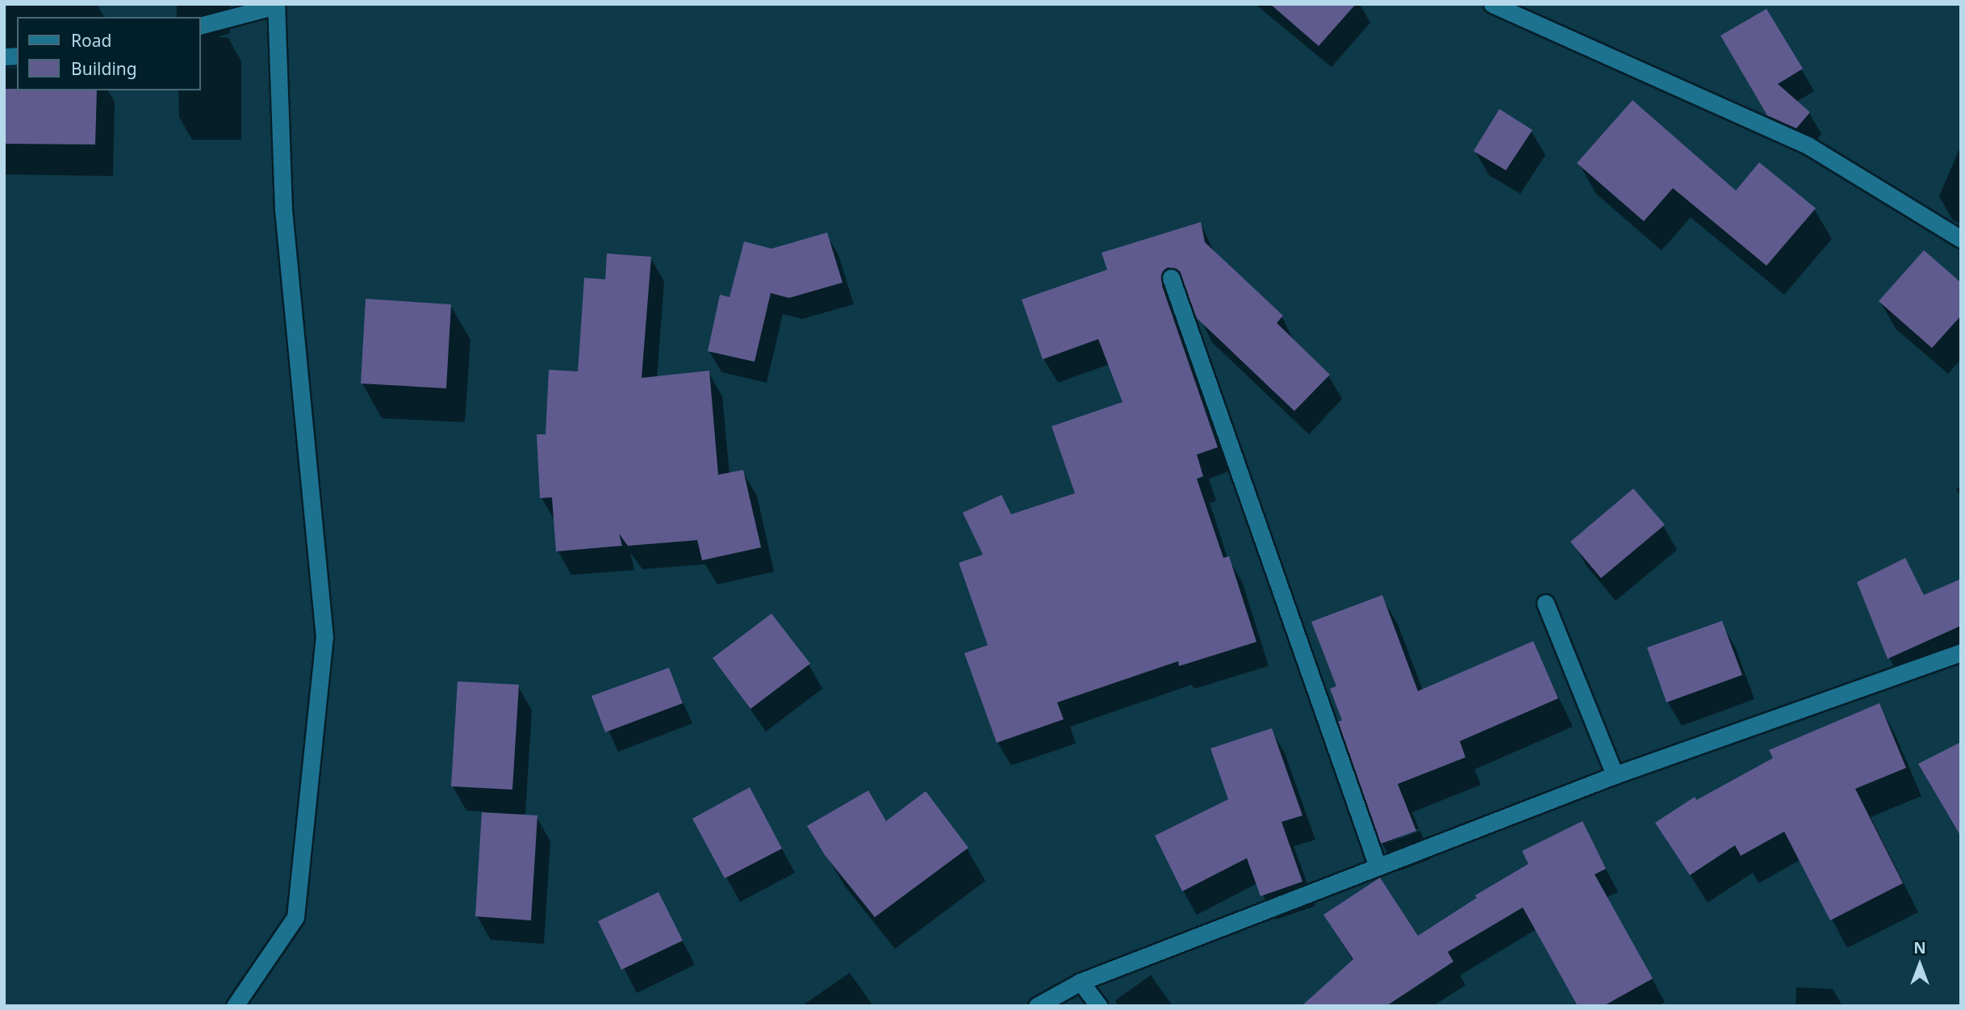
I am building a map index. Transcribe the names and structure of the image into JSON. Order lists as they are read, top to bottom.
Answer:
{
  "legend": ["Road", "Building"],
  "north": "top"
}
